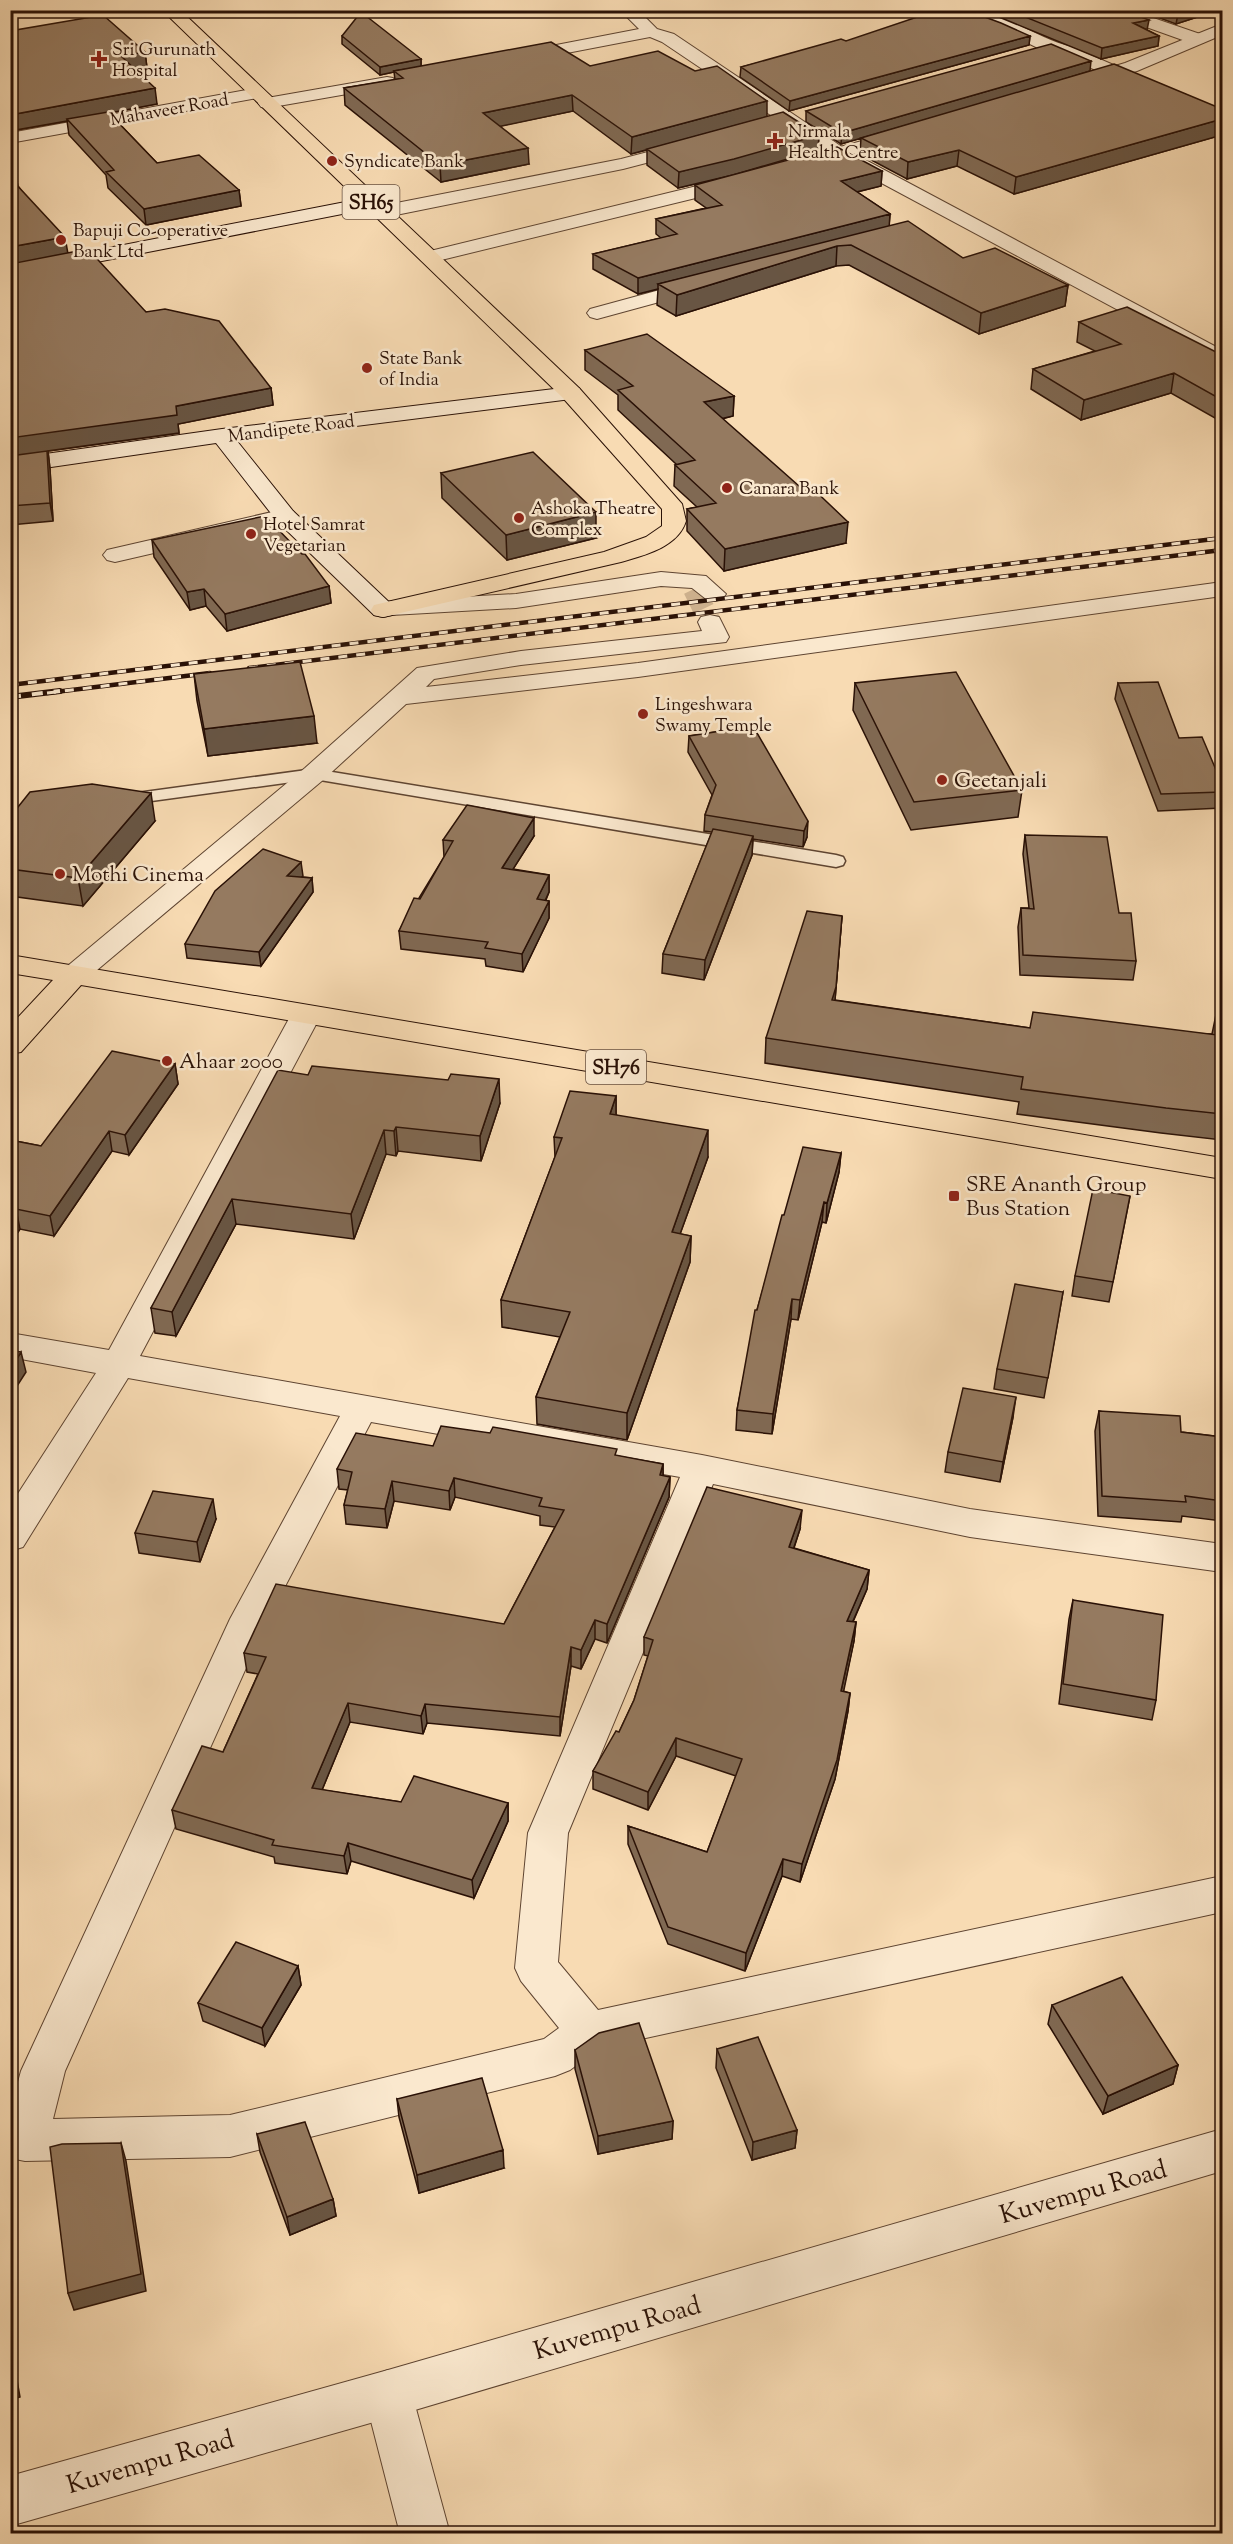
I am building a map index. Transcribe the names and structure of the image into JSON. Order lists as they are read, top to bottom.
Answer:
{
  "streets": {
    "main road": ["SH65", "SH76"],
    "street": ["Mahaveer Road", "Mandipete Road", "Kuvempu Road"]
  },
  "crossings": [
    ["Mahaveer Road", "SH65"],
    ["SH65", "Mandipete Road"]
  ],
  "places": {
    "health": ["Sri Gurunath Hospital", "Nirmala Health Centre"],
    "other": [
      "Syndicate Bank",
      "Bapuji Co-operative Bank Ltd",
      "State Bank of India",
      "Canara Bank",
      "Ashoka Theatre Complex",
      "Hotel Samrat Vegetarian",
      "Lingeshwara Swamy Temple",
      "Geetanjali",
      "Mothi Cinema",
      "Ahaar 2000"
    ],
    "transit": ["SRE Ananth Group Bus Station"]
  }
}
